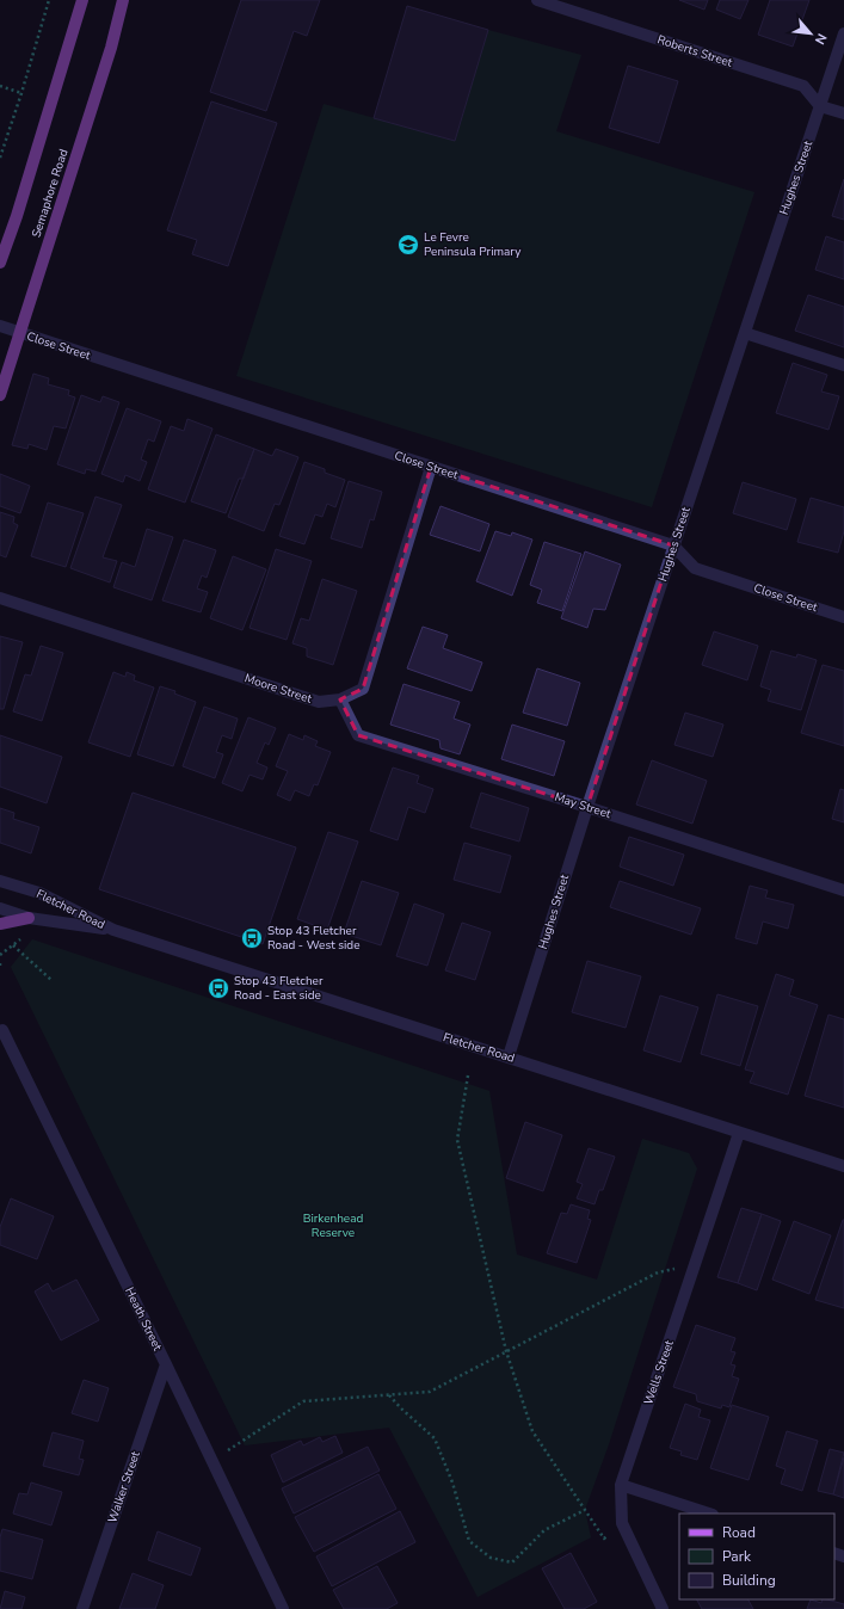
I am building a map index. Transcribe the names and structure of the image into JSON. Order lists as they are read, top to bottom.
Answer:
{
  "streets": {
    "main road": ["Semaphore Road"],
    "street": [
      "Roberts Street",
      "Hughes Street",
      "Close Street",
      "Moore Street",
      "May Street",
      "Fletcher Road",
      "Heath Street",
      "Wells Street",
      "Walker Street"
    ]
  },
  "crossings": [
    ["Roberts Street", "Hughes Street"],
    ["Hughes Street", "Close Street"],
    ["Hughes Street", "May Street"],
    ["Hughes Street", "Fletcher Road"],
    ["Semaphore Road", "Close Street"],
    ["Close Street", "Moore Street"],
    ["Moore Street", "May Street"],
    ["Fletcher Road", "Wells Street"],
    ["Heath Street", "Walker Street"]
  ],
  "parks": ["Birkenhead Reserve"],
  "places": {
    "school or university": ["Le Fevre Peninsula Primary"],
    "bus stop": ["Stop 43 Fletcher Road - West side", "Stop 43 Fletcher Road - East side"]
  },
  "legend": ["Road", "Park", "Building"],
  "north": "bottom right"
}
